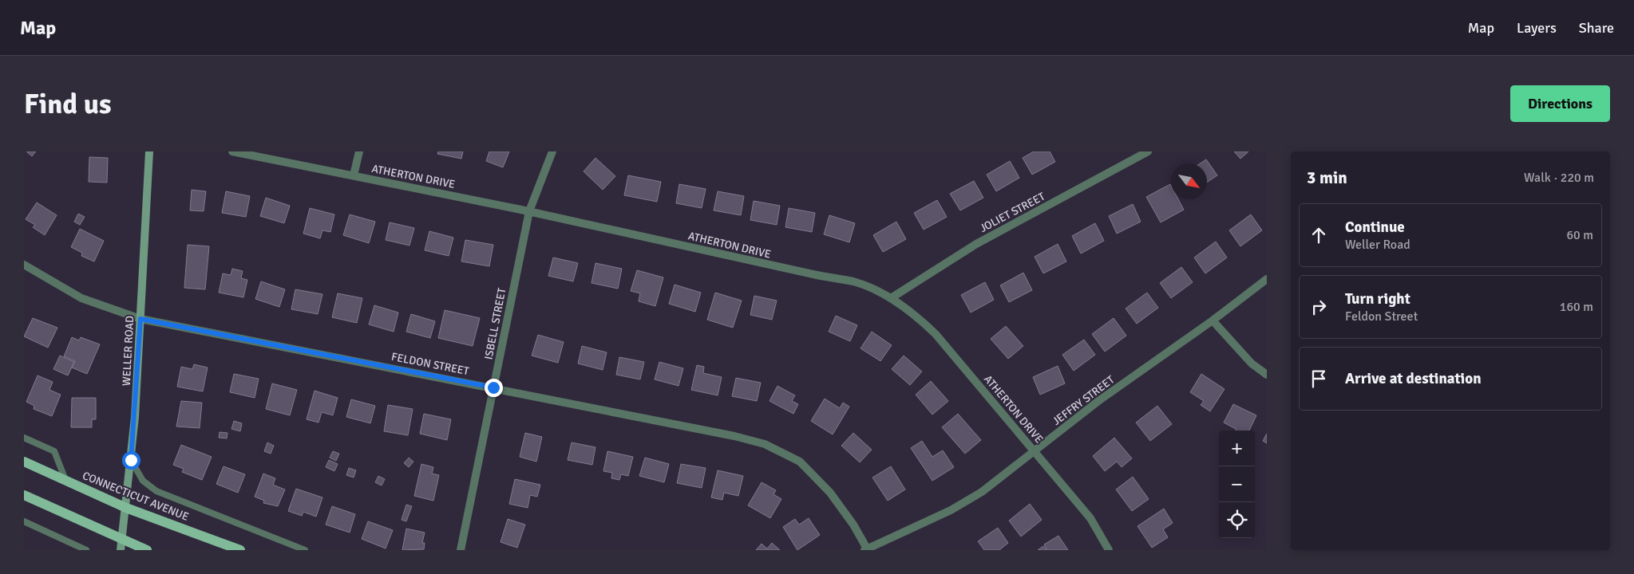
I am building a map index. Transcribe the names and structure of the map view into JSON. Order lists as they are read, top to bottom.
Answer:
{
  "streets": {
    "main road": ["CONNECTICUT AVENUE"],
    "street": [
      "ATHERTON DRIVE",
      "JOLIET STREET",
      "ISBELL STREET",
      "WELLER ROAD",
      "FELDON STREET",
      "JEFFRY STREET"
    ]
  },
  "crossings": [
    ["ATHERTON DRIVE", "JOLIET STREET"],
    ["ATHERTON DRIVE", "ISBELL STREET"],
    ["ATHERTON DRIVE", "JEFFRY STREET"],
    ["ISBELL STREET", "FELDON STREET"],
    ["WELLER ROAD", "FELDON STREET"],
    ["WELLER ROAD", "CONNECTICUT AVENUE"],
    ["FELDON STREET", "JEFFRY STREET"]
  ],
  "north": "bottom right",
  "page": {
    "header": "Map",
    "nav": ["Map", "Layers", "Share"],
    "buttons": "Directions",
    "title": "Find us",
    "heading": ["3 min", "Walk · 220 m"],
    "list": [
      ["Continue", "Weller Road", "60 m"],
      ["Turn right", "Feldon Street", "160 m"],
      "Arrive at destination"
    ],
    "map_buttons": ["+", "−"]
  }
}
